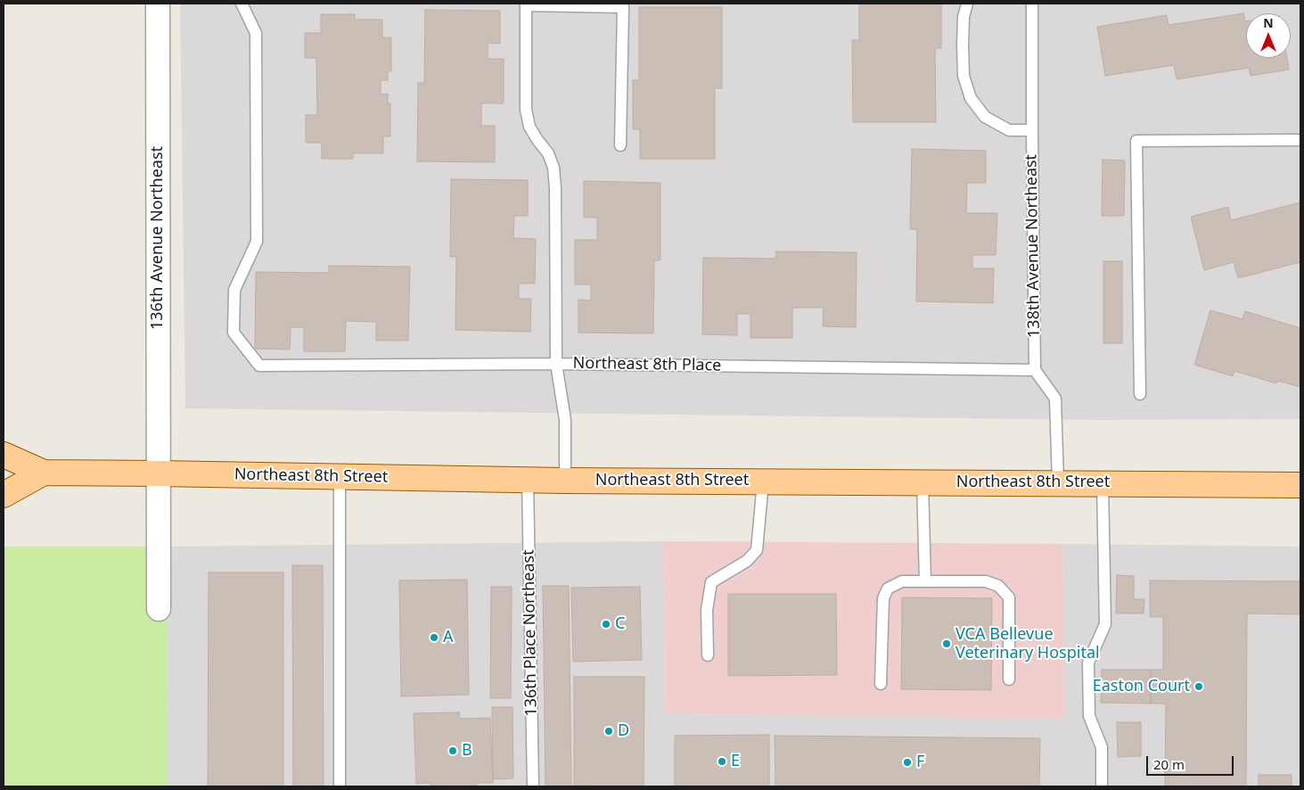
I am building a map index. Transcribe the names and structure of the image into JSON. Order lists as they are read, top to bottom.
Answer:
{
  "streets": {
    "main road": ["Northeast 8th Street"],
    "street": ["136th Avenue Northeast"],
    "lane": ["138th Avenue Northeast", "Northeast 8th Place", "136th Place Northeast"]
  },
  "crossings": [
    ["136th Avenue Northeast", "Northeast 8th Street"],
    ["138th Avenue Northeast", "Northeast 8th Place"],
    ["Northeast 8th Street", "136th Place Northeast"]
  ],
  "places": [
    "C",
    "A",
    "VCA Bellevue Veterinary Hospital",
    "Easton Court",
    "D",
    "B",
    "E",
    "F"
  ],
  "scale_bar": "20 m",
  "north": "top"
}
